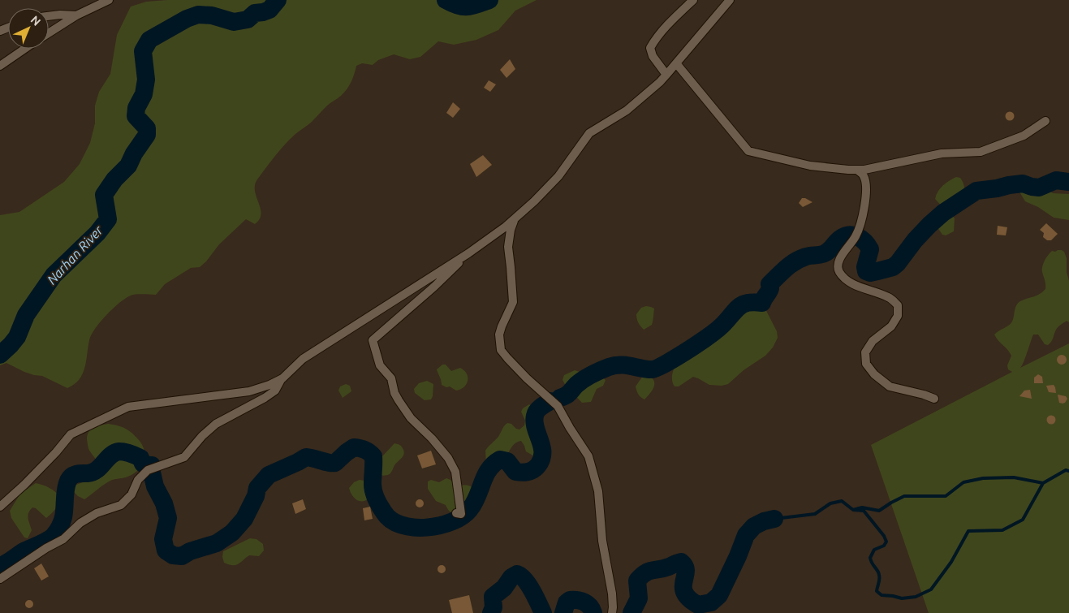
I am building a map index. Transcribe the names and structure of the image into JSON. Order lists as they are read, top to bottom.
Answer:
{
  "water": ["Narhan River"],
  "north": "top right"
}
